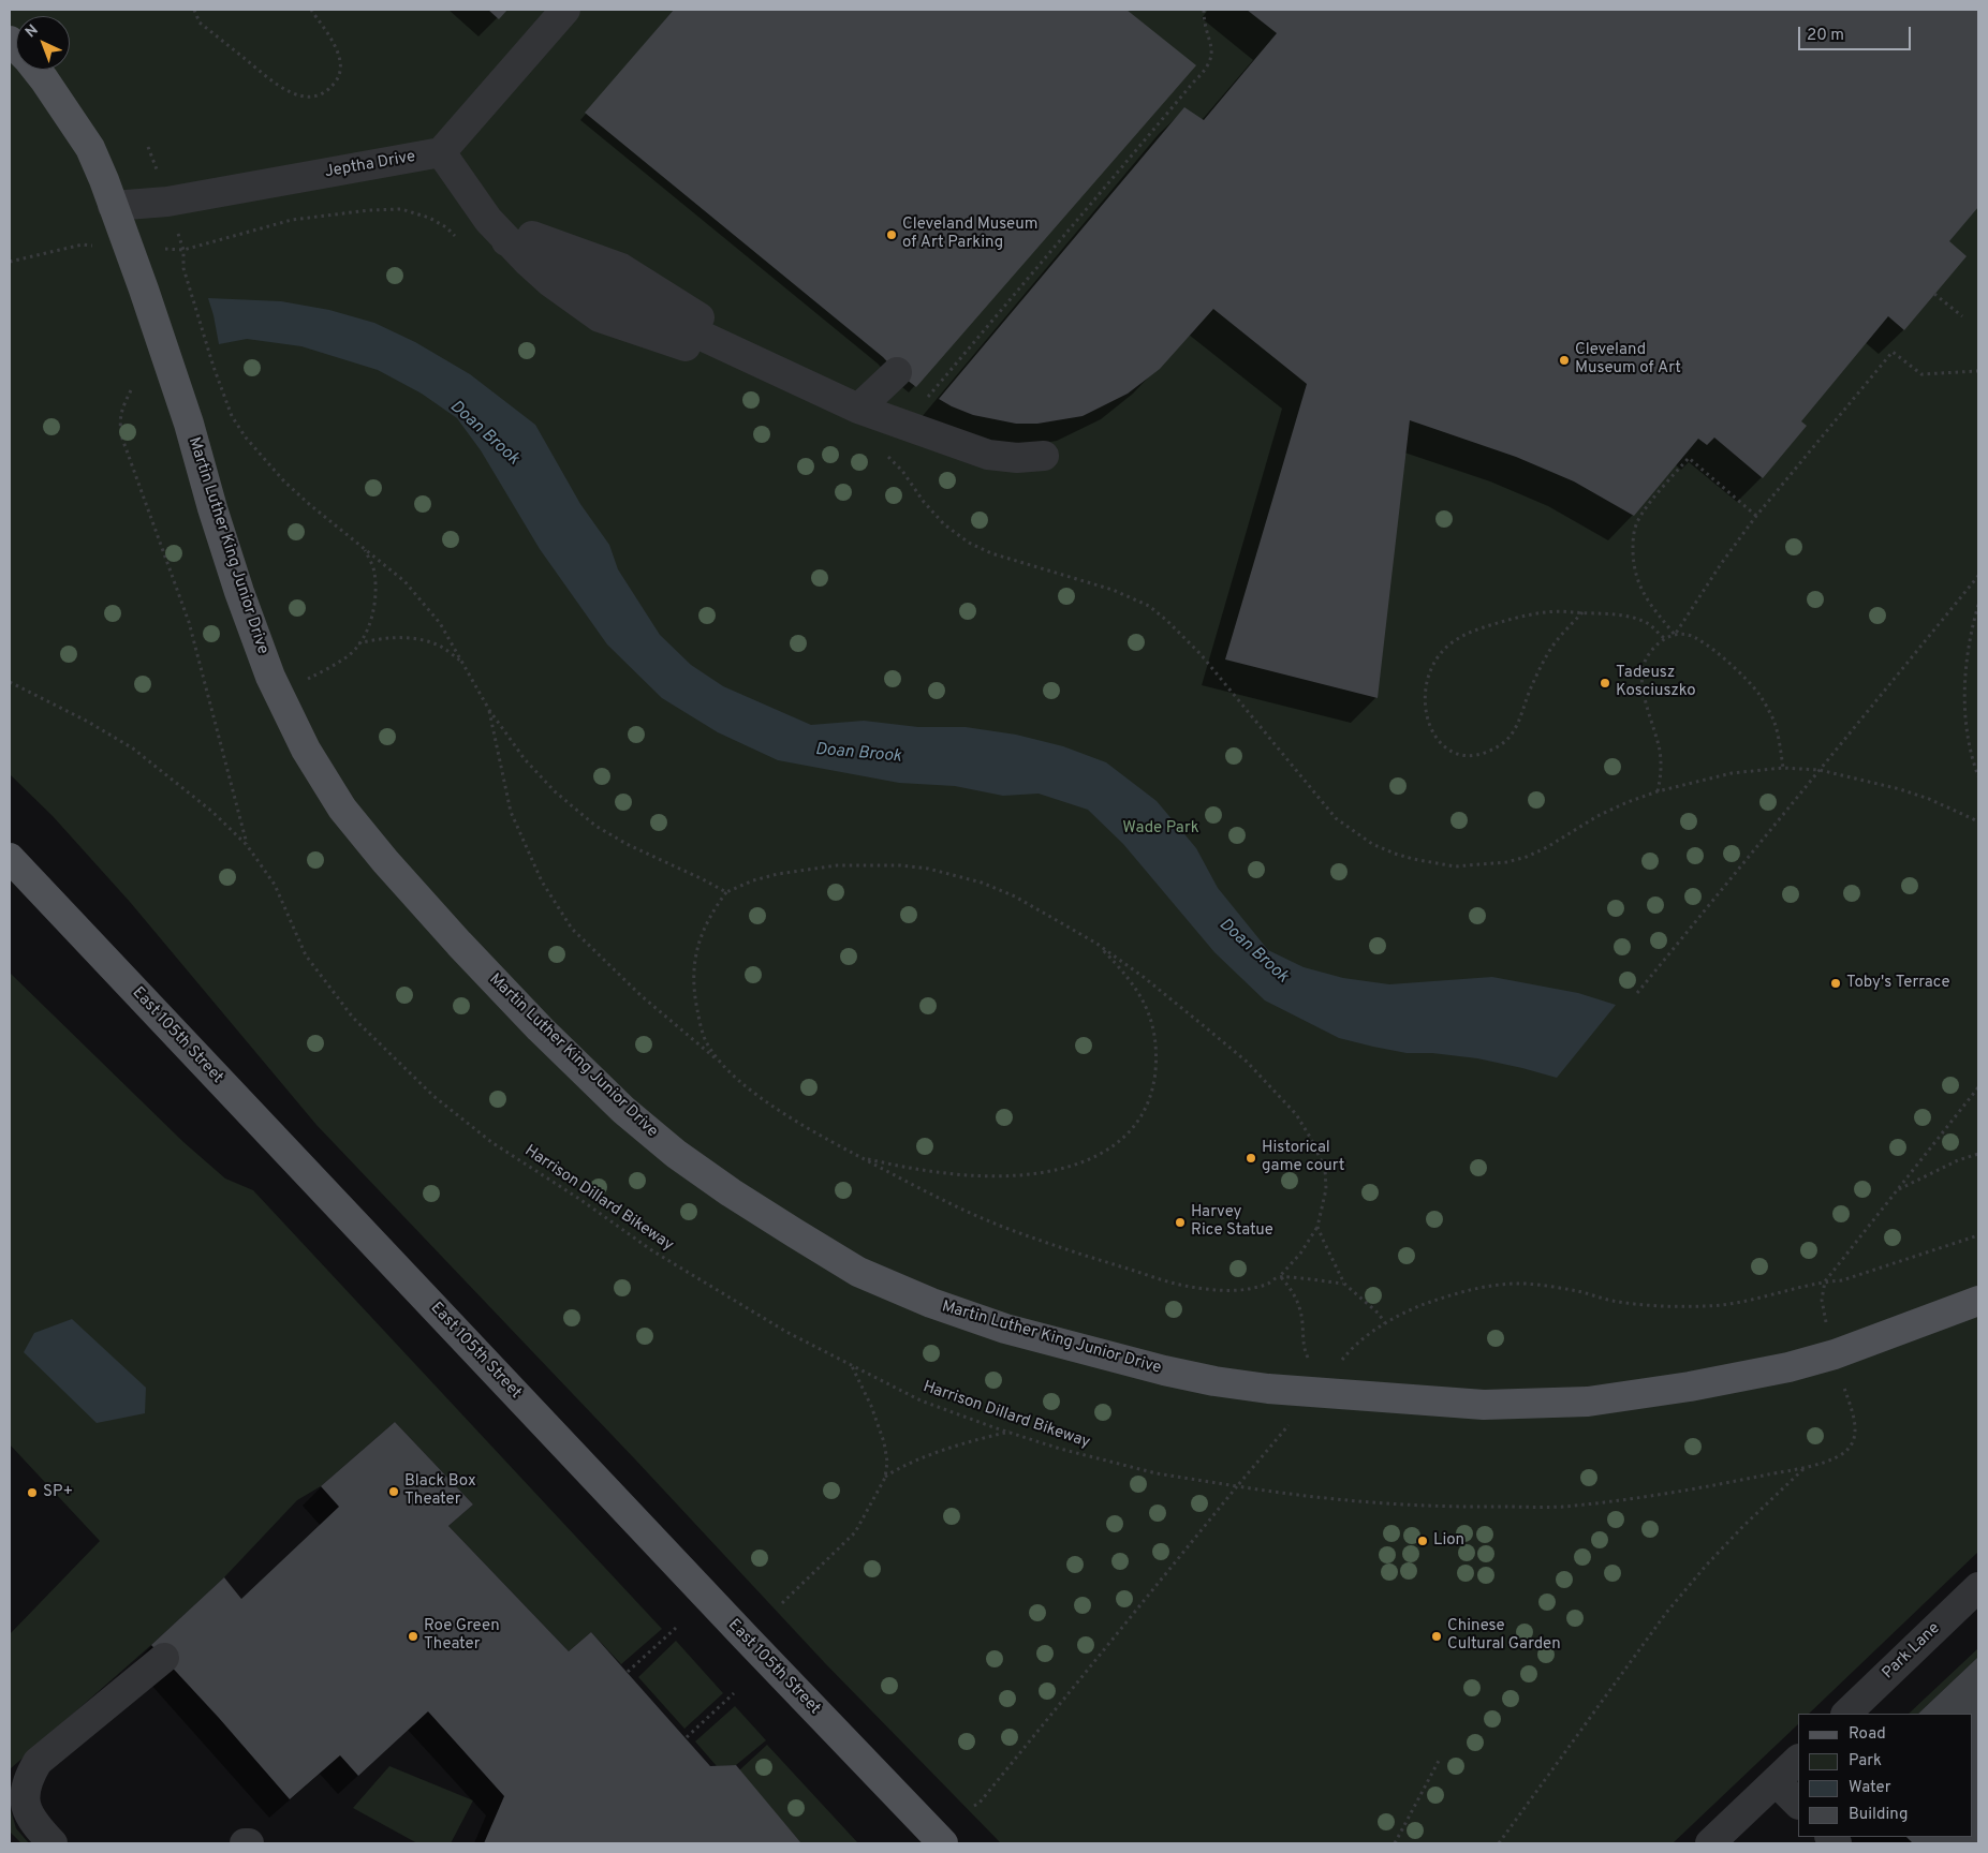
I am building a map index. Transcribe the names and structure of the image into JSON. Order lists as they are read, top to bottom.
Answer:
{
  "streets": {
    "main road": ["Martin Luther King Junior Drive", "East 105th Street"],
    "street": ["Jeptha Drive", "Park Lane"],
    "path": ["Harrison Dillard Bikeway"]
  },
  "crossings": [
    ["Jeptha Drive", "Martin Luther King Junior Drive"]
  ],
  "water": ["Doan Brook"],
  "parks": ["Wade Park"],
  "places": [
    "Cleveland Museum of Art Parking",
    "Cleveland Museum of Art",
    "Tadeusz Kosciuszko",
    "Toby's Terrace",
    "Historical game court",
    "Harvey Rice Statue",
    "Black Box Theater",
    "SP+",
    "Lion",
    "Roe Green Theater",
    "Chinese Cultural Garden"
  ],
  "legend": [
    "Road",
    "Park",
    "Water",
    "Building"
  ],
  "scale_bar": "20 m",
  "north": "top left"
}
